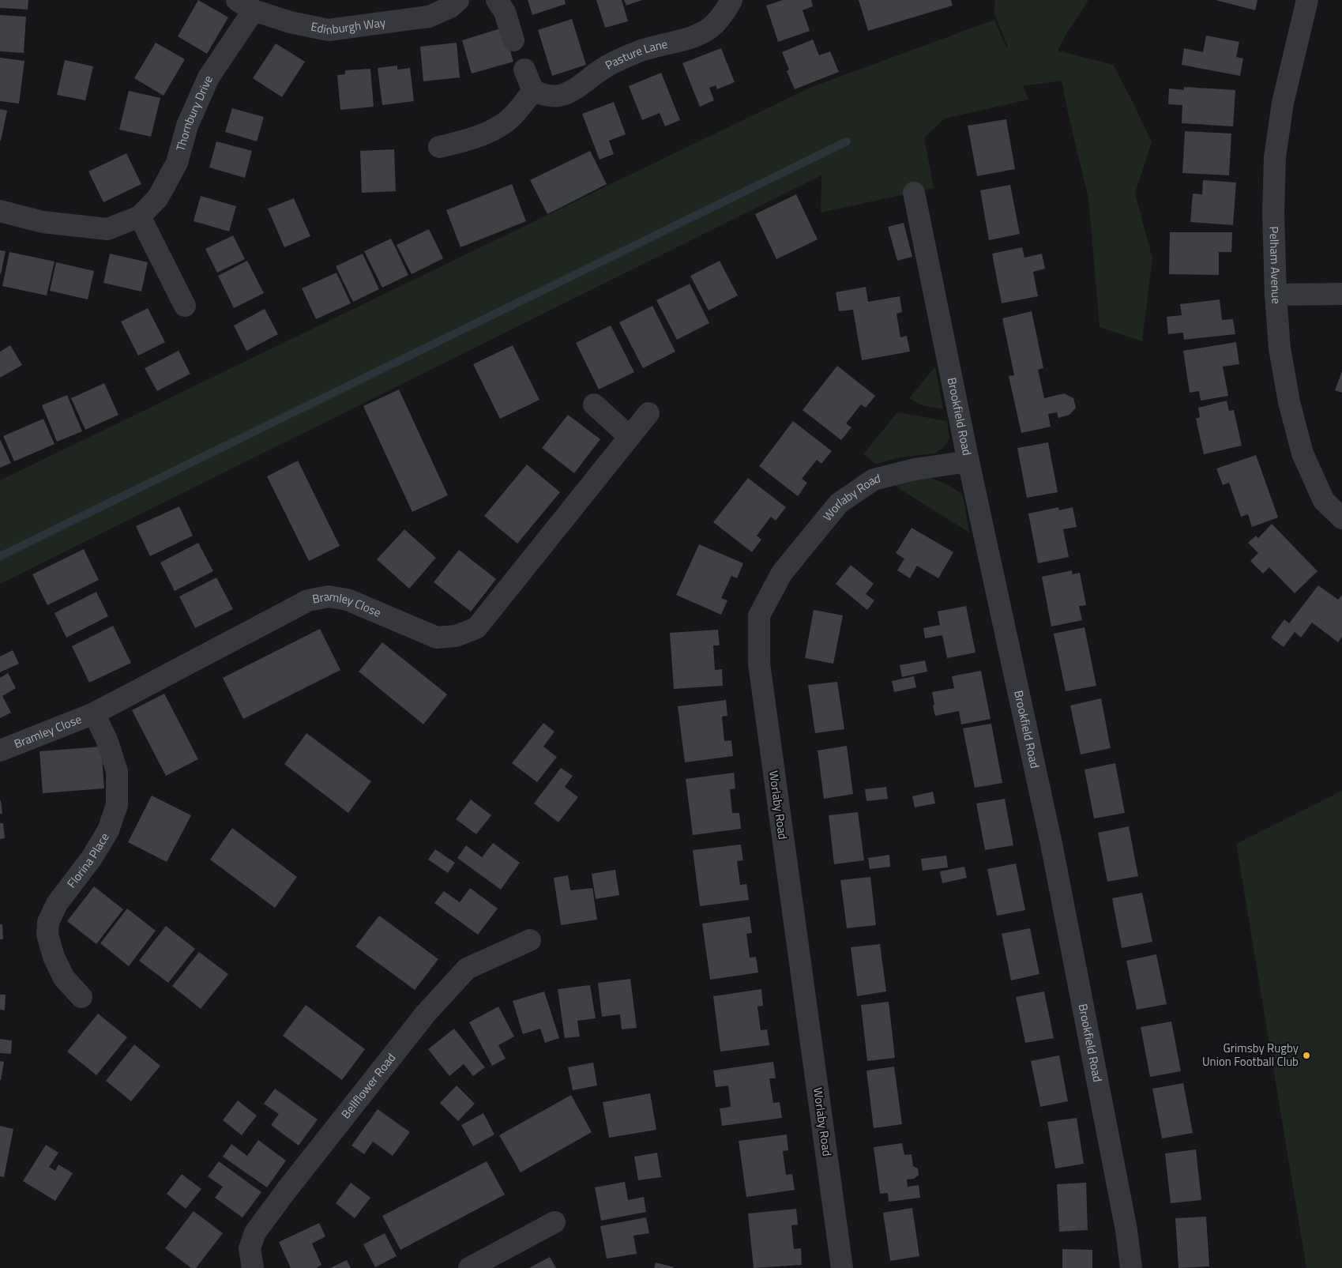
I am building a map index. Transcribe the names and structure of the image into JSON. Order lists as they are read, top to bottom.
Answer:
{
  "streets": {
    "street": [
      "Edinburgh Way",
      "Pasture Lane",
      "Thornbury Drive",
      "Pelham Avenue",
      "Brookfield Road",
      "Worlaby Road",
      "Bramley Close",
      "Florina Place",
      "Bellflower Road"
    ]
  },
  "crossings": [
    ["Edinburgh Way", "Thornbury Drive"],
    ["Brookfield Road", "Worlaby Road"],
    ["Bramley Close", "Florina Place"]
  ],
  "places": ["Grimsby Rugby Union Football Club"]
}
